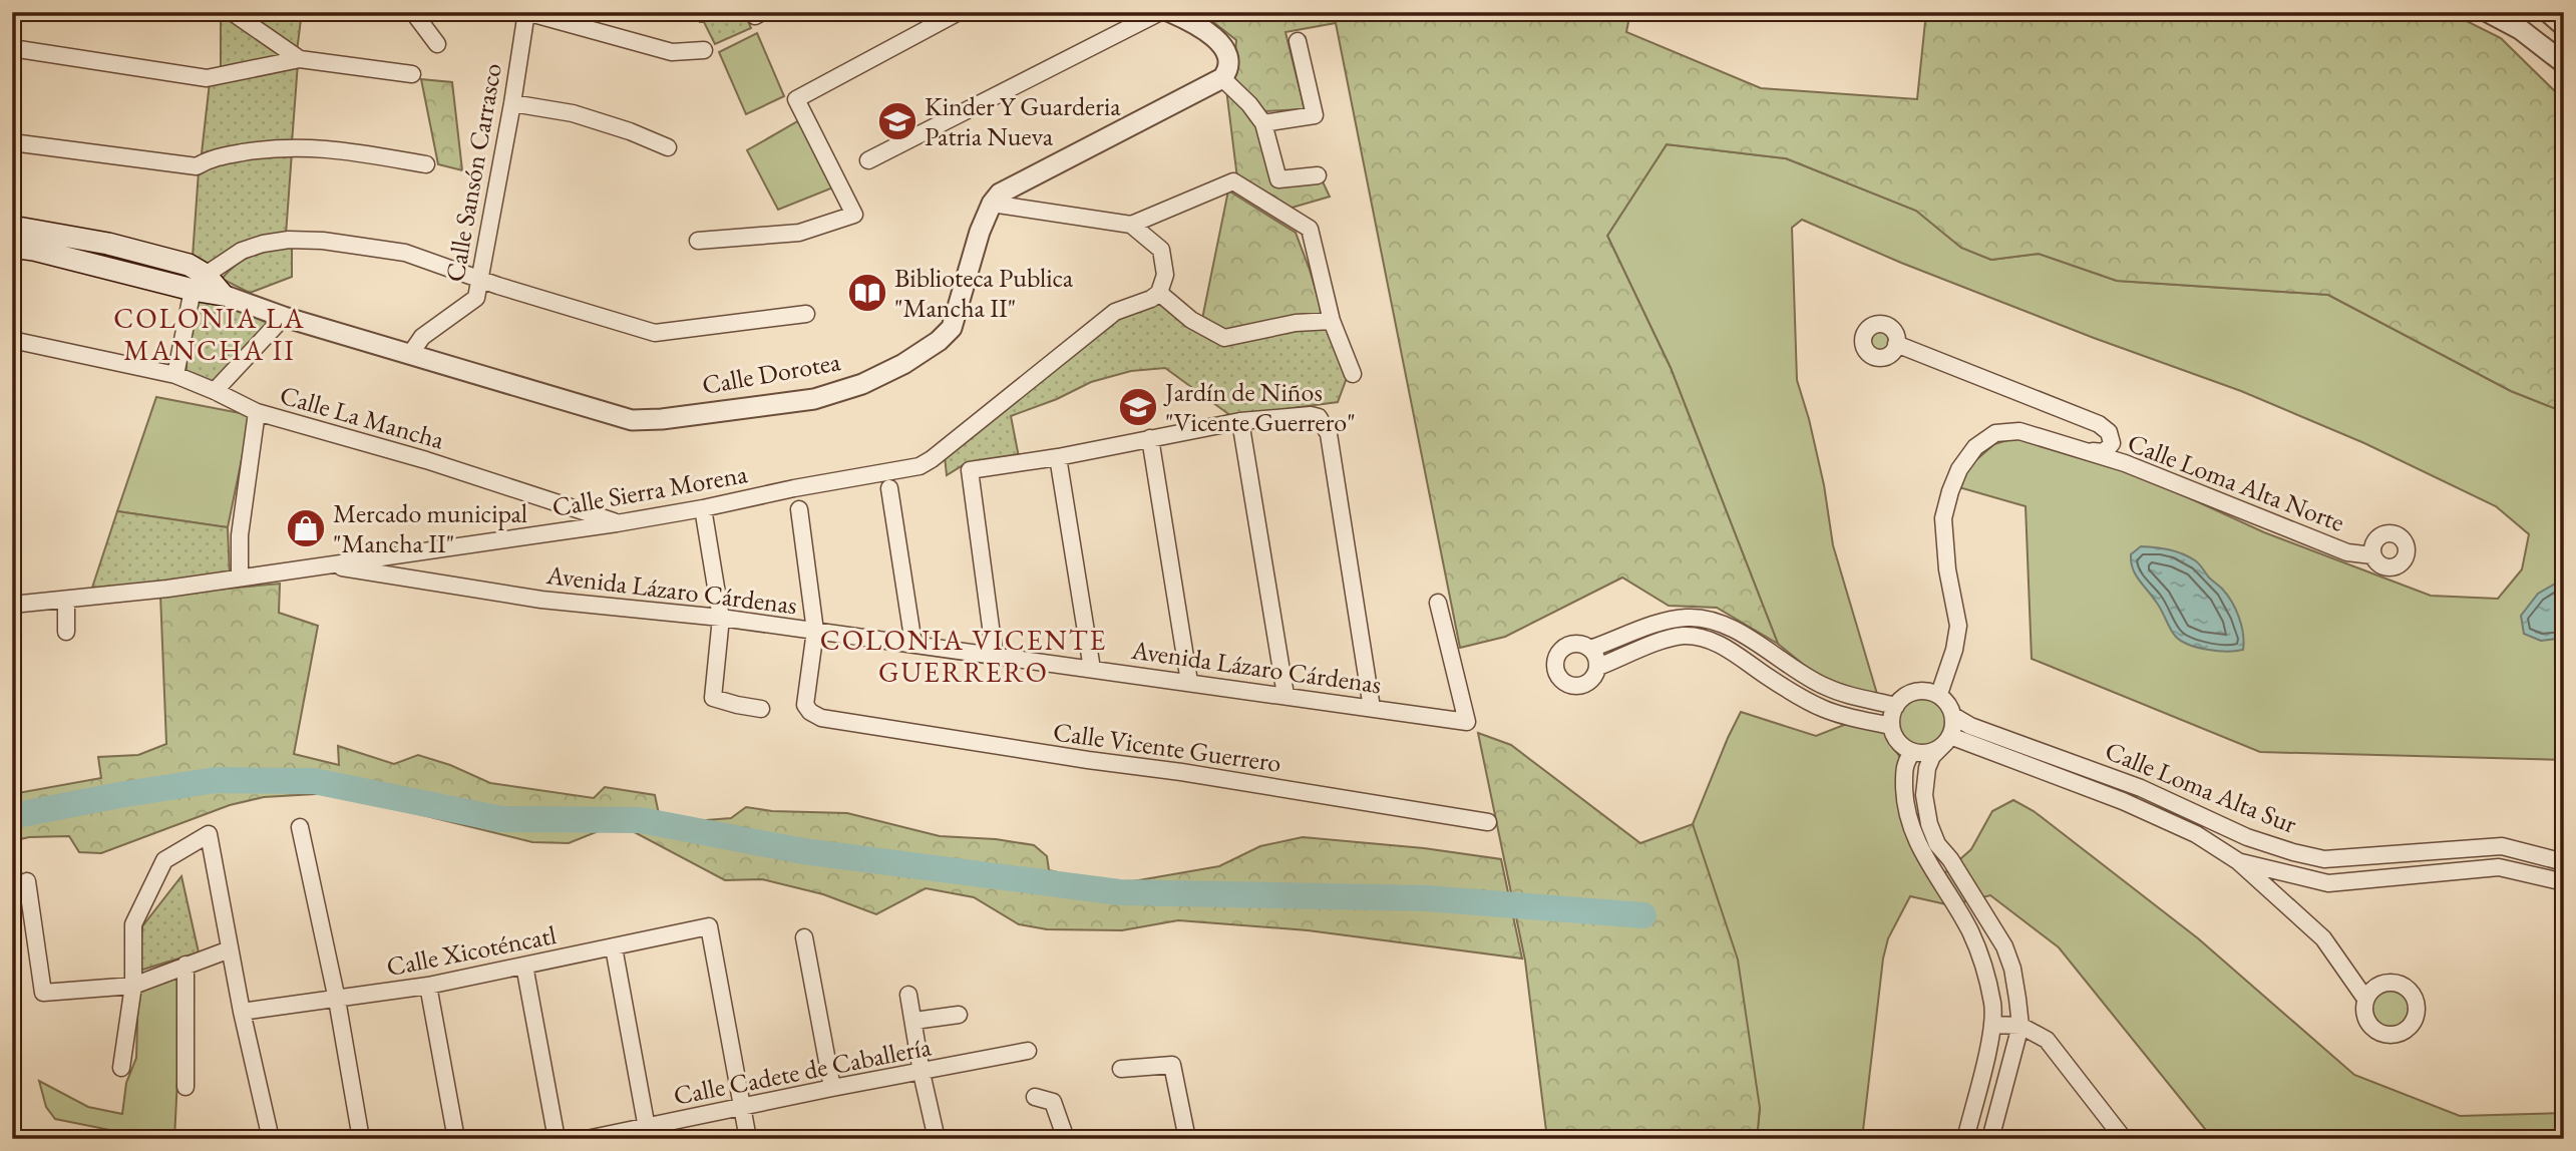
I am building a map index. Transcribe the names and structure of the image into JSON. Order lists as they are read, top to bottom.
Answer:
{
  "streets": {
    "main road": ["Calle Dorotea"],
    "street": [
      "Calle Sansón Carrasco",
      "Calle La Mancha",
      "Calle Loma Alta Norte",
      "Calle Sierra Morena",
      "Avenida Lázaro Cárdenas",
      "Calle Vicente Guerrero",
      "Calle Loma Alta Sur",
      "Calle Xicoténcatl",
      "Calle Cadete de Caballería"
    ]
  },
  "crossings": [
    ["Calle Sansón Carrasco", "Calle Dorotea"],
    ["Calle La Mancha", "Calle Sierra Morena"],
    ["Calle Loma Alta Norte", "Calle Loma Alta Sur"],
    ["Calle Sierra Morena", "Avenida Lázaro Cárdenas"],
    ["Avenida Lázaro Cárdenas", "Calle Vicente Guerrero"],
    ["Calle Xicoténcatl", "Calle Cadete de Caballería"]
  ],
  "districts": ["COLONIA LA MANCHA II", "COLONIA VICENTE GUERRERO"],
  "places": {
    "school or university": ["Kinder Y Guarderia Patria Nueva", "Jardín de Niños \"Vicente Guerrero\""],
    "library": ["Biblioteca Publica \"Mancha II\""],
    "shop": ["Mercado municipal \"Mancha II\""]
  }
}
